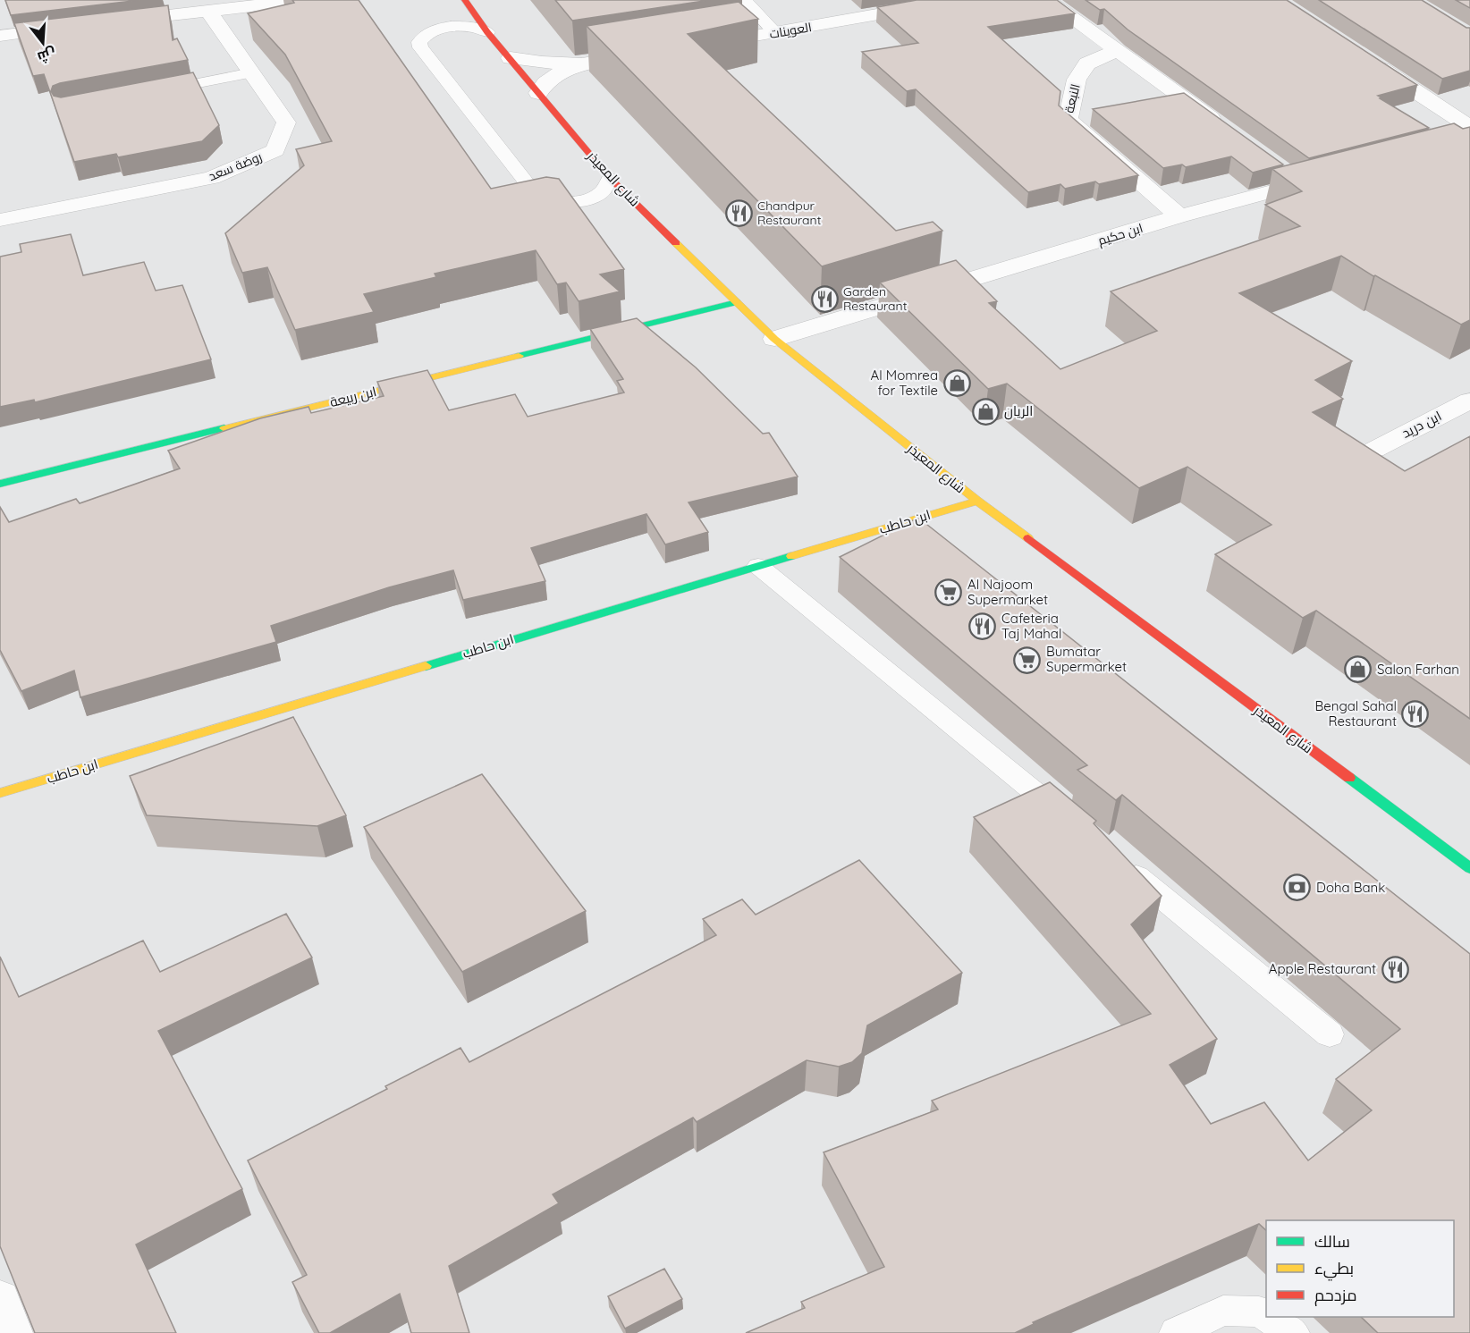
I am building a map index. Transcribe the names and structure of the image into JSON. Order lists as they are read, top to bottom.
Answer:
{
  "streets": {
    "street": [
      "العوينات",
      "النبعة",
      "روضة سعد",
      "شارع المعيذر",
      "ابن حكيم",
      "ابن ربيعة",
      "ابن دريد",
      "ابن حاطب"
    ]
  },
  "crossings": [
    ["النبعة", "ابن حكيم"],
    ["شارع المعيذر", "ابن حكيم"],
    ["شارع المعيذر", "ابن ربيعة"],
    ["شارع المعيذر", "ابن حاطب"]
  ],
  "places": {
    "restaurant": [
      "Chandpur Restaurant",
      "Garden Restaurant",
      "Cafeteria Taj Mahal",
      "Bengal Sahal Restaurant",
      "Apple Restaurant"
    ],
    "shop": ["Al Momrea for Textile", "الريان", "Salon Farhan"],
    "supermarket": ["Al Najoom Supermarket", "Bumatar Supermarket"],
    "bank": ["Doha Bank"]
  },
  "legend": ["سالك", "بطيء", "مزدحم"],
  "north": "bottom"
}
